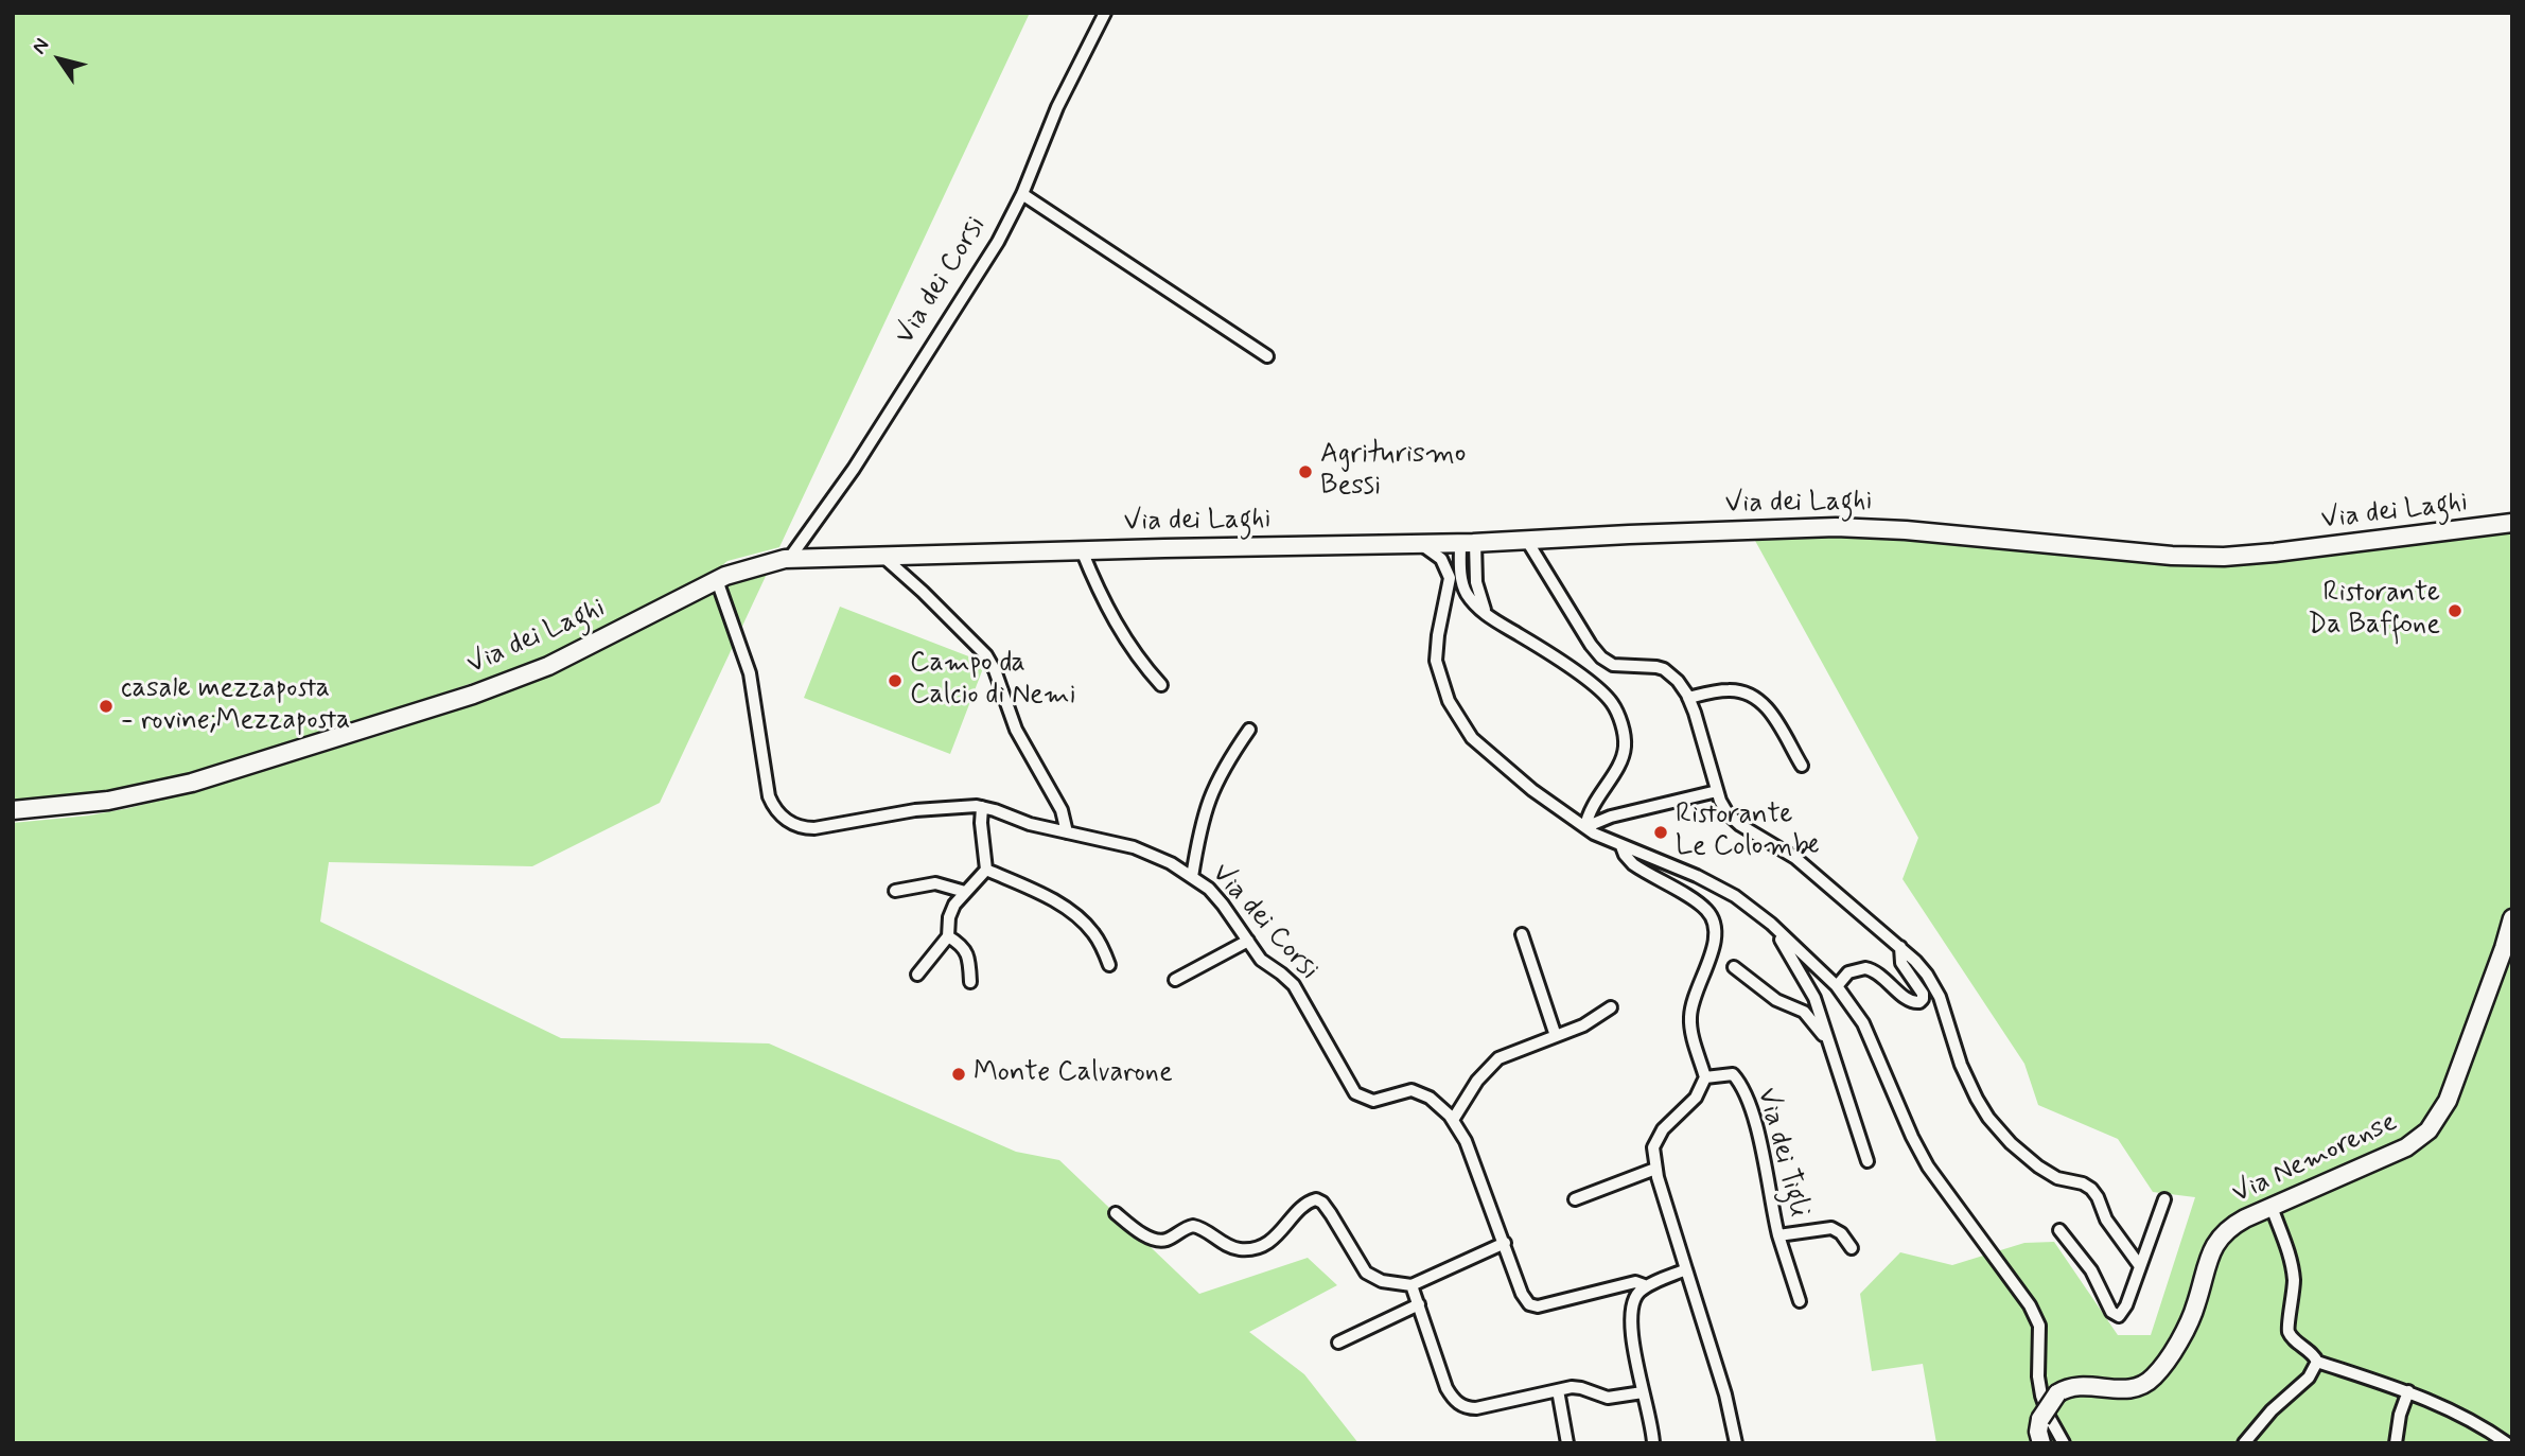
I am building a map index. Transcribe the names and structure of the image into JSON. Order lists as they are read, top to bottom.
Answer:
{
  "streets": {
    "main road": ["Via dei Laghi", "Via Nemorense"],
    "street": ["Via dei Corsi", "Via dei Tigli"]
  },
  "crossings": [
    ["Via dei Corsi", "Via dei Laghi"]
  ],
  "places": [
    "Agriturismo Bessi",
    "Ristorante Da Baffone",
    "Campo da Calcio di Nemi",
    "casale mezzaposta - rovine;Mezzaposta",
    "Ristorante Le Colombe",
    "Monte Calvarone"
  ],
  "north": "top left"
}
